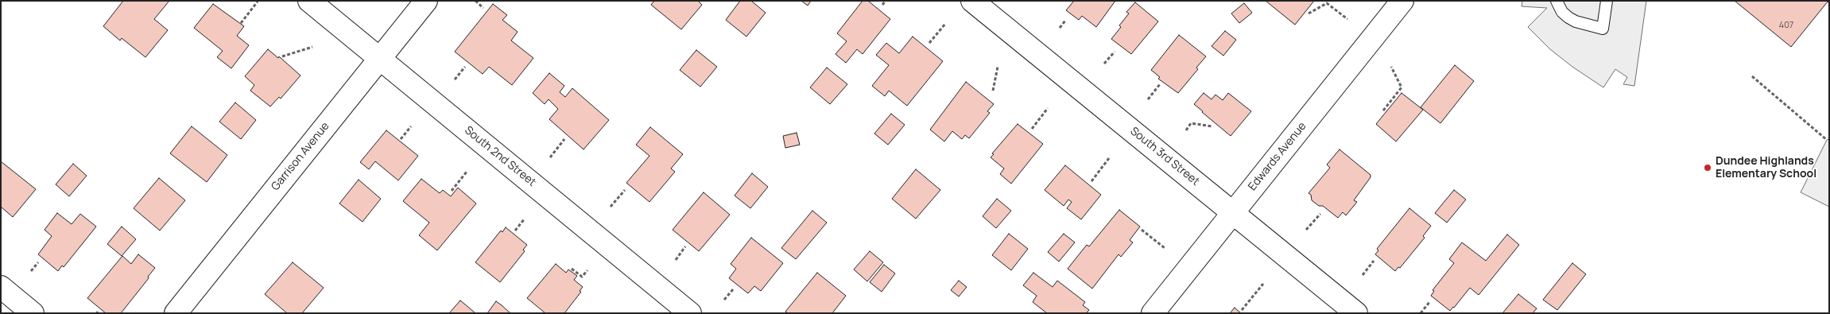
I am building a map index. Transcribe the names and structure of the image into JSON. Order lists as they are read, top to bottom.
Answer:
{
  "streets": {
    "street": [
      "Garrison Avenue",
      "South 2nd Street",
      "South 3rd Street",
      "Edwards Avenue"
    ]
  },
  "crossings": [
    ["Garrison Avenue", "South 2nd Street"],
    ["South 3rd Street", "Edwards Avenue"]
  ],
  "places": ["Dundee Highlands Elementary School"],
  "house_numbers": ["407"]
}
